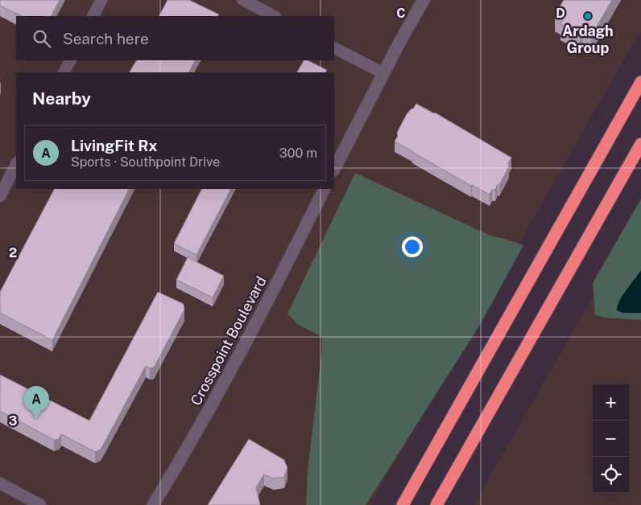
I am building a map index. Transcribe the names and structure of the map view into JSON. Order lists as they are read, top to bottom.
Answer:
{
  "streets": {
    "street": ["Crosspoint Boulevard"]
  },
  "places": ["Ardagh Group"],
  "page": {
    "search": "Search here",
    "heading": "Nearby",
    "list": [
      {
        "mark": "A",
        "name": "LivingFit Rx",
        "note": "Sports · Southpoint Drive",
        "value": "300 m"
      }
    ],
    "map_buttons": ["+", "−"],
    "pins": "A"
  },
  "grid": {
    "columns": ["C", "D"],
    "rows": ["2", "3"]
  }
}
